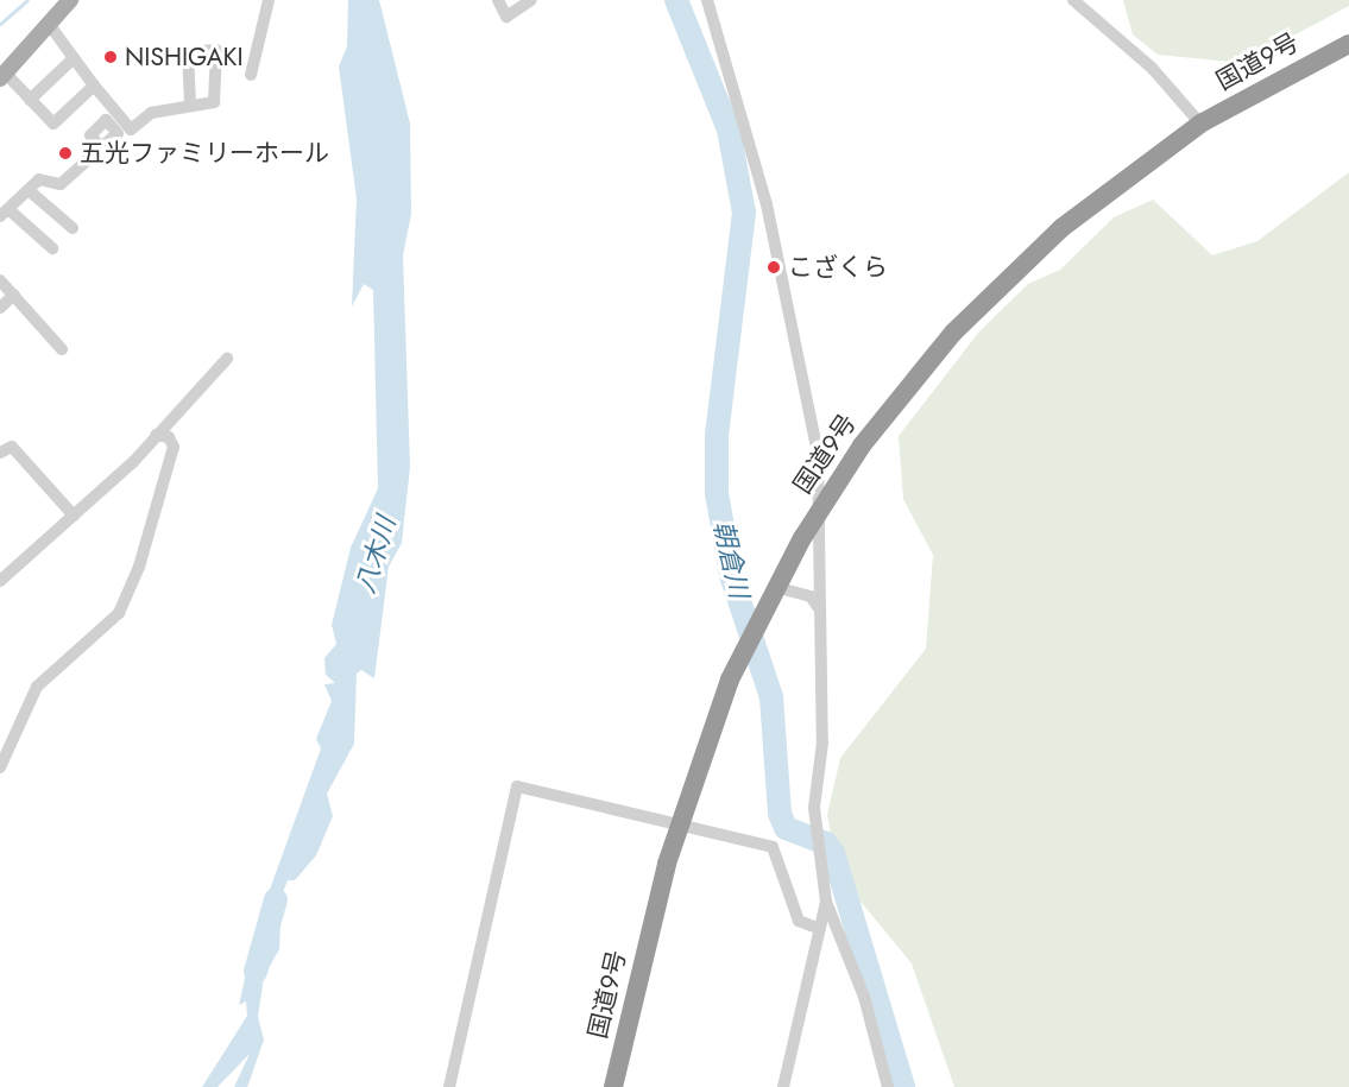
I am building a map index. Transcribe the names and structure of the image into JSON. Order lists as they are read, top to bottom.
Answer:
{
  "streets": {
    "highway": ["国道9号"]
  },
  "water": ["八木川", "朝倉川"],
  "places": ["NISHIGAKI", "五光ファミリーホール", "こざくら"]
}
